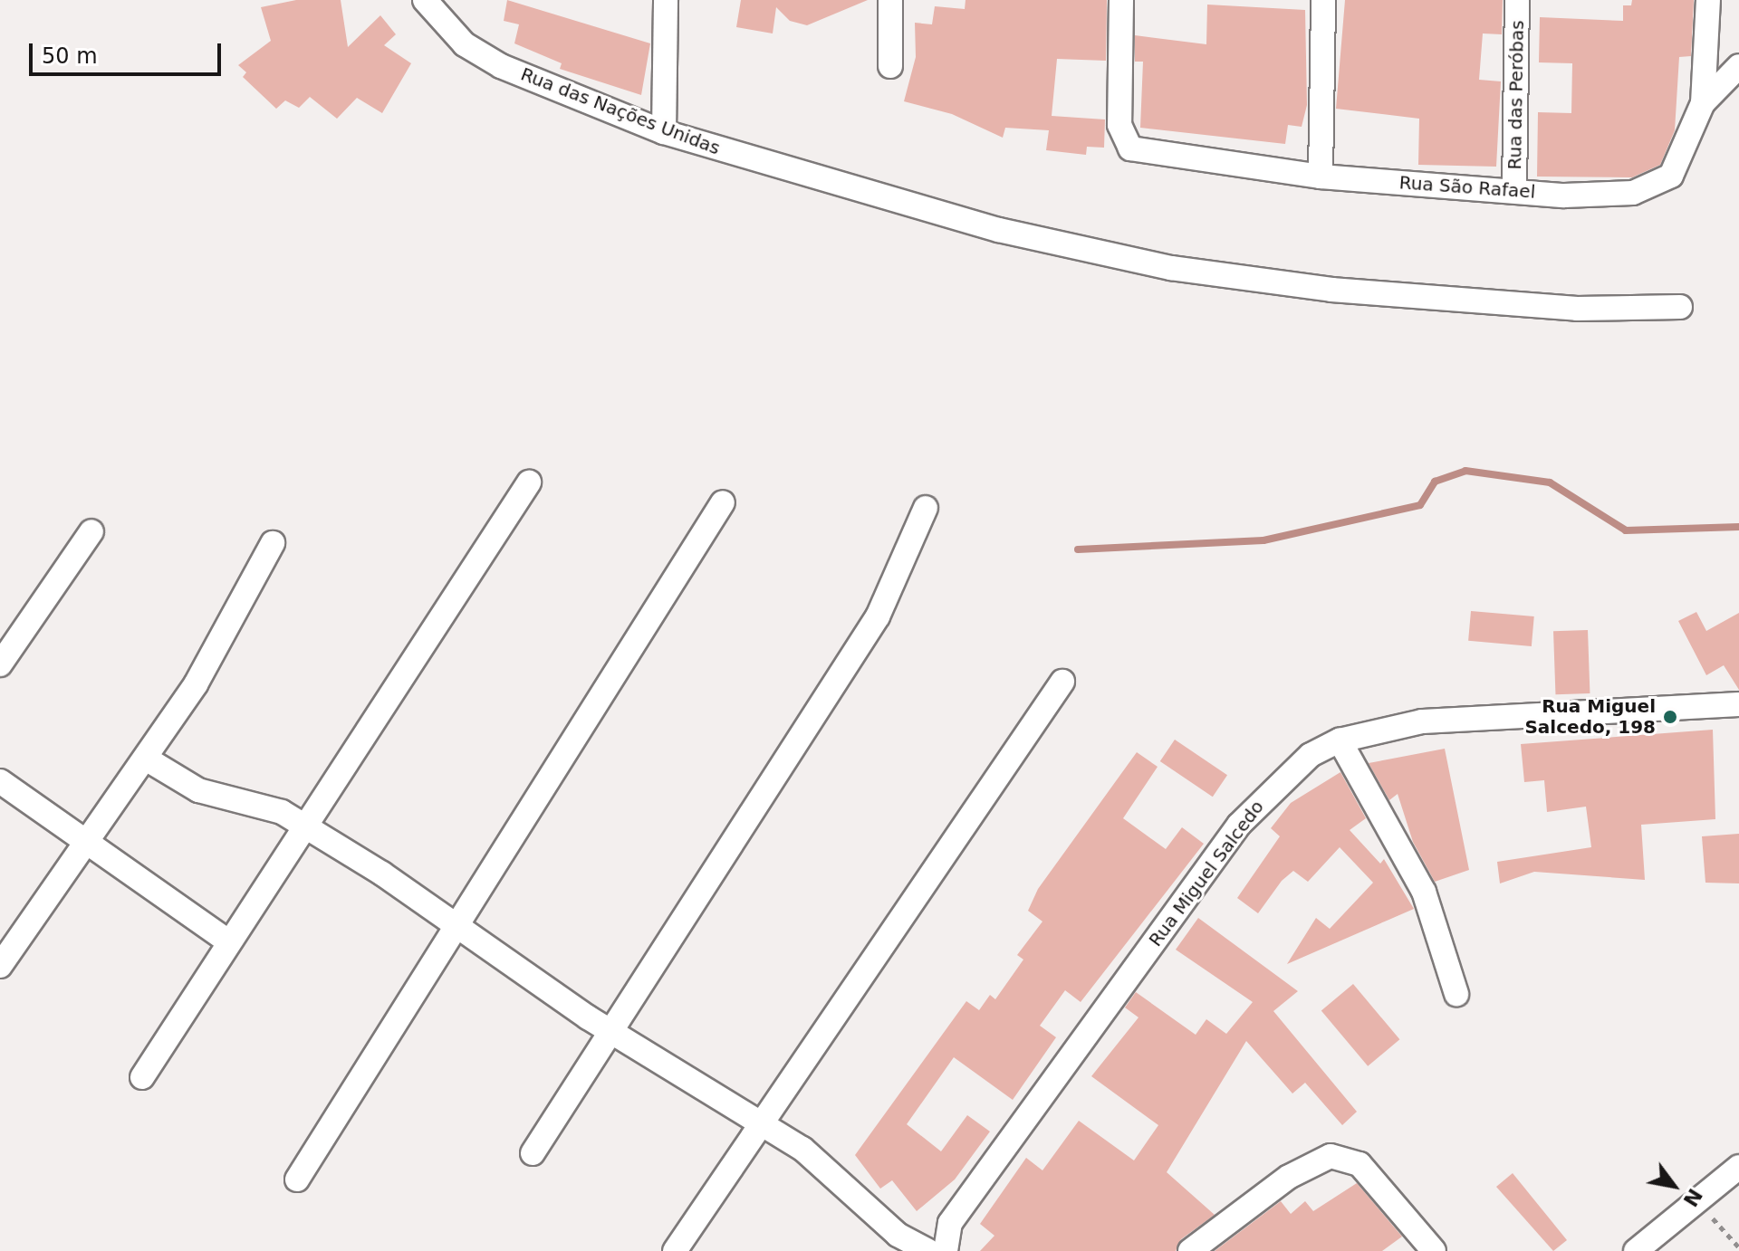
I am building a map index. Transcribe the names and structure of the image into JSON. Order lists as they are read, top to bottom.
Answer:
{
  "streets": {
    "street": [
      "Rua das Peróbas",
      "Rua das Nações Unidas",
      "Rua São Rafael",
      "Rua Miguel Salcedo"
    ]
  },
  "crossings": [
    ["Rua das Peróbas", "Rua São Rafael"]
  ],
  "places": ["Rua Miguel Salcedo, 198"],
  "scale_bar": "50 m",
  "north": "bottom right"
}
